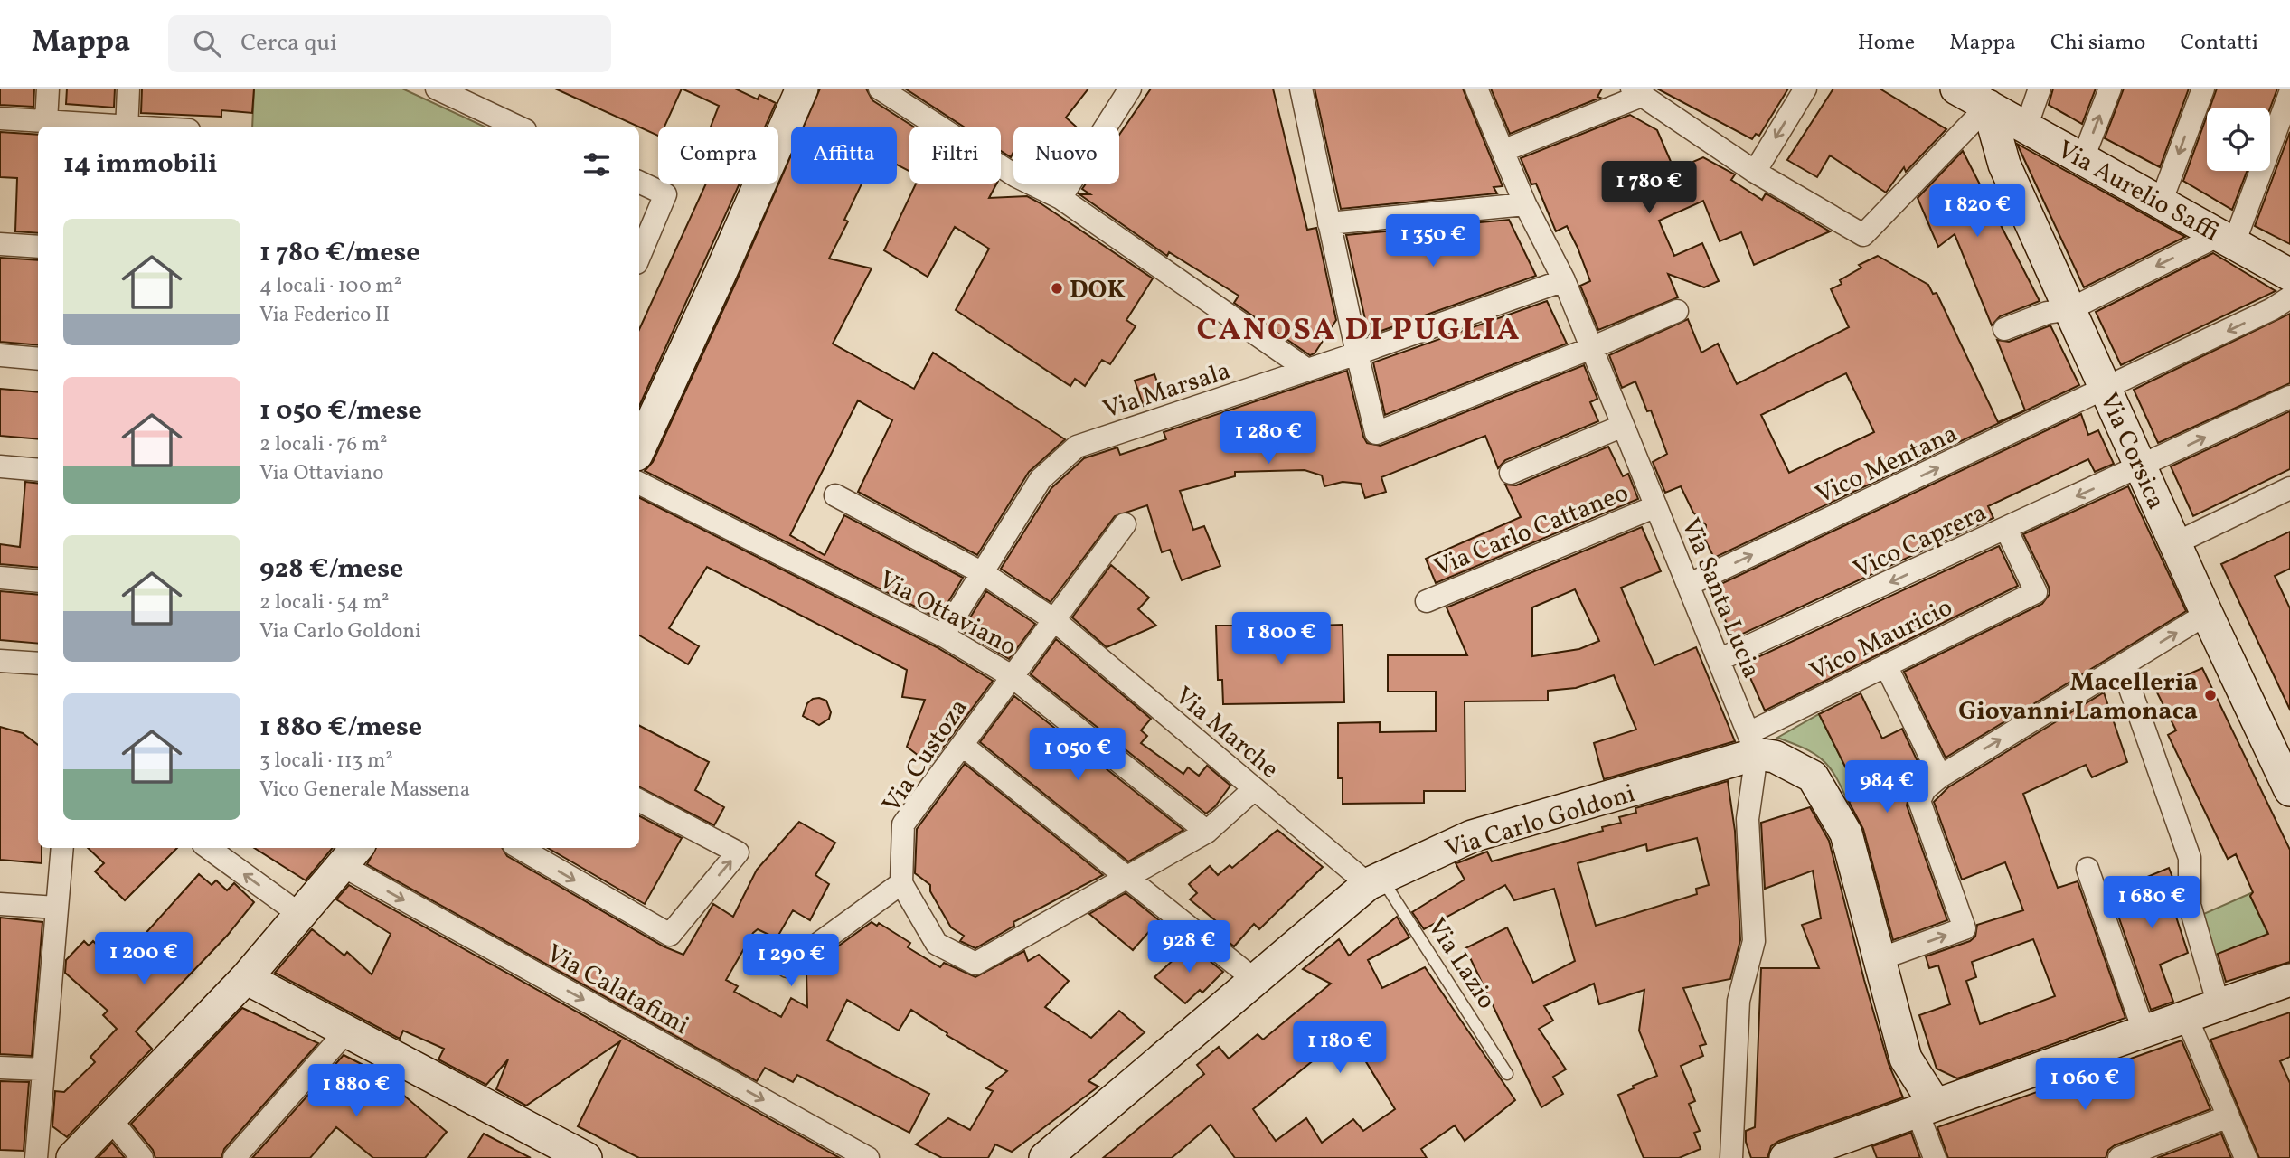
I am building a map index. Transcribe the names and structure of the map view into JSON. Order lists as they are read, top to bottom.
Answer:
{
  "streets": {
    "street": [
      "Via Aurelio Saffi",
      "Via Marsala",
      "Via Corsica",
      "Vico Mentana",
      "Via Carlo Cattaneo",
      "Vico Caprera",
      "Via Santa Lucia",
      "Via Ottaviano",
      "Vico Mauricio",
      "Via Marche",
      "Via Custoza",
      "Via Carlo Goldoni",
      "Via Calatafimi"
    ],
    "lane": ["Via Lazio"]
  },
  "crossings": [
    ["Via Aurelio Saffi", "Via Corsica"],
    ["Via Marsala", "Via Santa Lucia"],
    ["Via Marsala", "Via Ottaviano"],
    ["Via Marsala", "Via Marche"],
    ["Via Corsica", "Vico Mentana"],
    ["Via Corsica", "Vico Caprera"],
    ["Vico Mentana", "Via Santa Lucia"],
    ["Via Carlo Cattaneo", "Via Santa Lucia"],
    ["Vico Caprera", "Via Santa Lucia"],
    ["Vico Caprera", "Vico Mauricio"],
    ["Via Santa Lucia", "Vico Mauricio"],
    ["Via Santa Lucia", "Via Carlo Goldoni"],
    ["Via Ottaviano", "Via Custoza"],
    ["Vico Mauricio", "Via Carlo Goldoni"],
    ["Via Marche", "Via Custoza"],
    ["Via Marche", "Via Carlo Goldoni"],
    ["Via Marche", "Via Lazio"],
    ["Via Carlo Goldoni", "Via Lazio"]
  ],
  "districts": ["CANOSA DI PUGLIA"],
  "places": ["DOK", "Macelleria Giovanni Lamonaca"],
  "page": {
    "header": "Mappa",
    "search": "Cerca qui",
    "nav": [
      "Home",
      "Mappa",
      "Chi siamo",
      "Contatti"
    ],
    "chip": [
      "Compra",
      "Affitta",
      "Filtri",
      "Nuovo"
    ],
    "heading": "14 immobili",
    "price": [
      "1 780 €",
      "1 820 €",
      "1 350 €",
      "1 280 €",
      "1 800 €",
      "1 050 €",
      "984 €",
      "1 680 €",
      "928 €",
      "1 200 €",
      "1 290 €",
      "1 180 €",
      "1 060 €",
      "1 880 €"
    ],
    "list": [
      {
        "name": "1 780 €/mese",
        "note": "4 locali · 100 m² · Via Federico II"
      },
      {
        "name": "1 050 €/mese",
        "note": "2 locali · 76 m² · Via Ottaviano"
      },
      {
        "name": "928 €/mese",
        "note": "2 locali · 54 m² · Via Carlo Goldoni"
      },
      {
        "name": "1 880 €/mese",
        "note": "3 locali · 113 m² · Vico Generale Massena"
      }
    ]
  }
}
